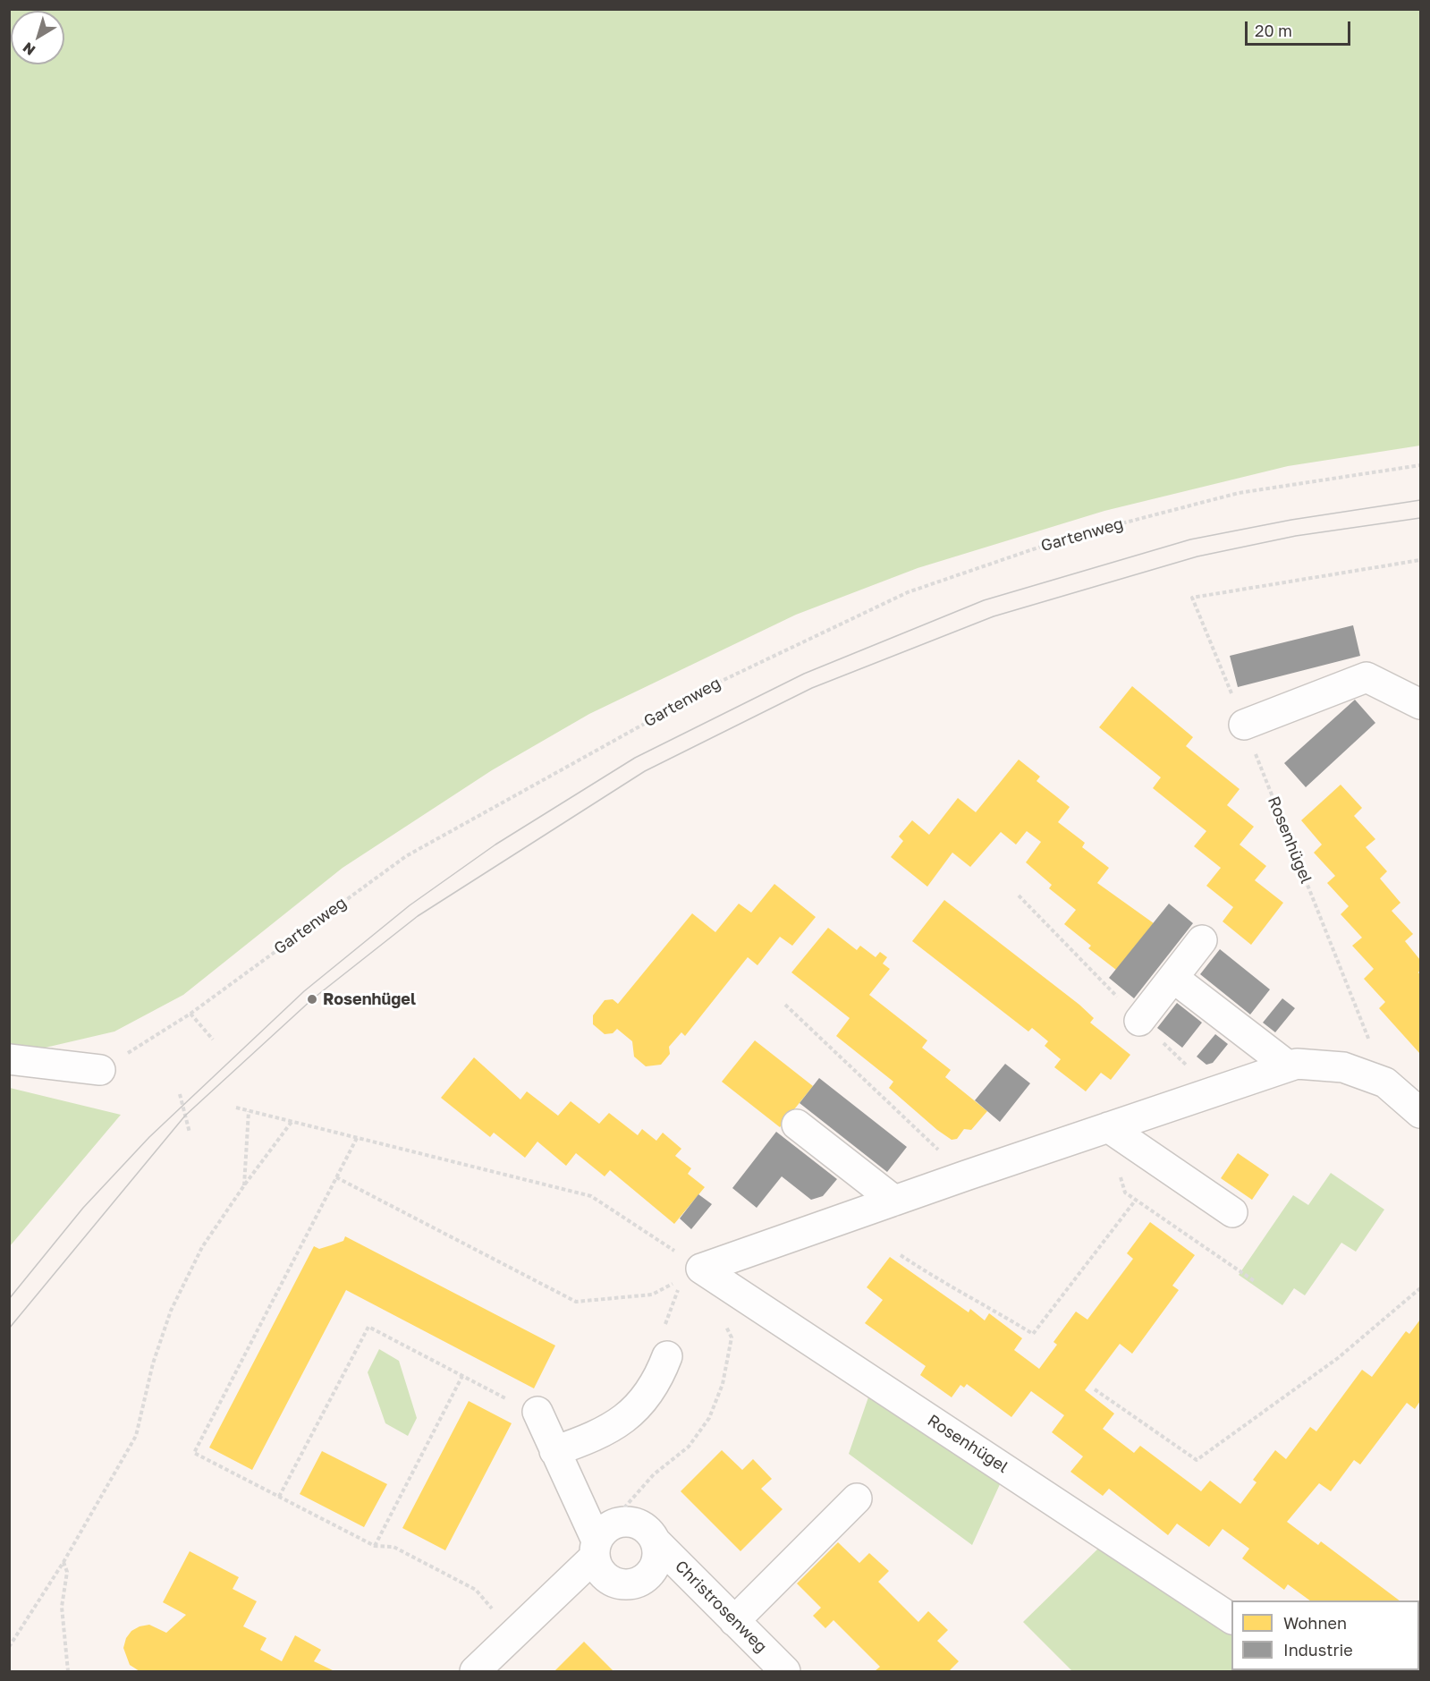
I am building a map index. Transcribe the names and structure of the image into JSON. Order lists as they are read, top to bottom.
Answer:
{
  "streets": {
    "street": ["Rosenhügel", "Christrosenweg"],
    "path": ["Gartenweg"]
  },
  "places": ["Rosenhügel"],
  "legend": ["Wohnen", "Industrie"],
  "scale_bar": "20 m",
  "north": "bottom left"
}
